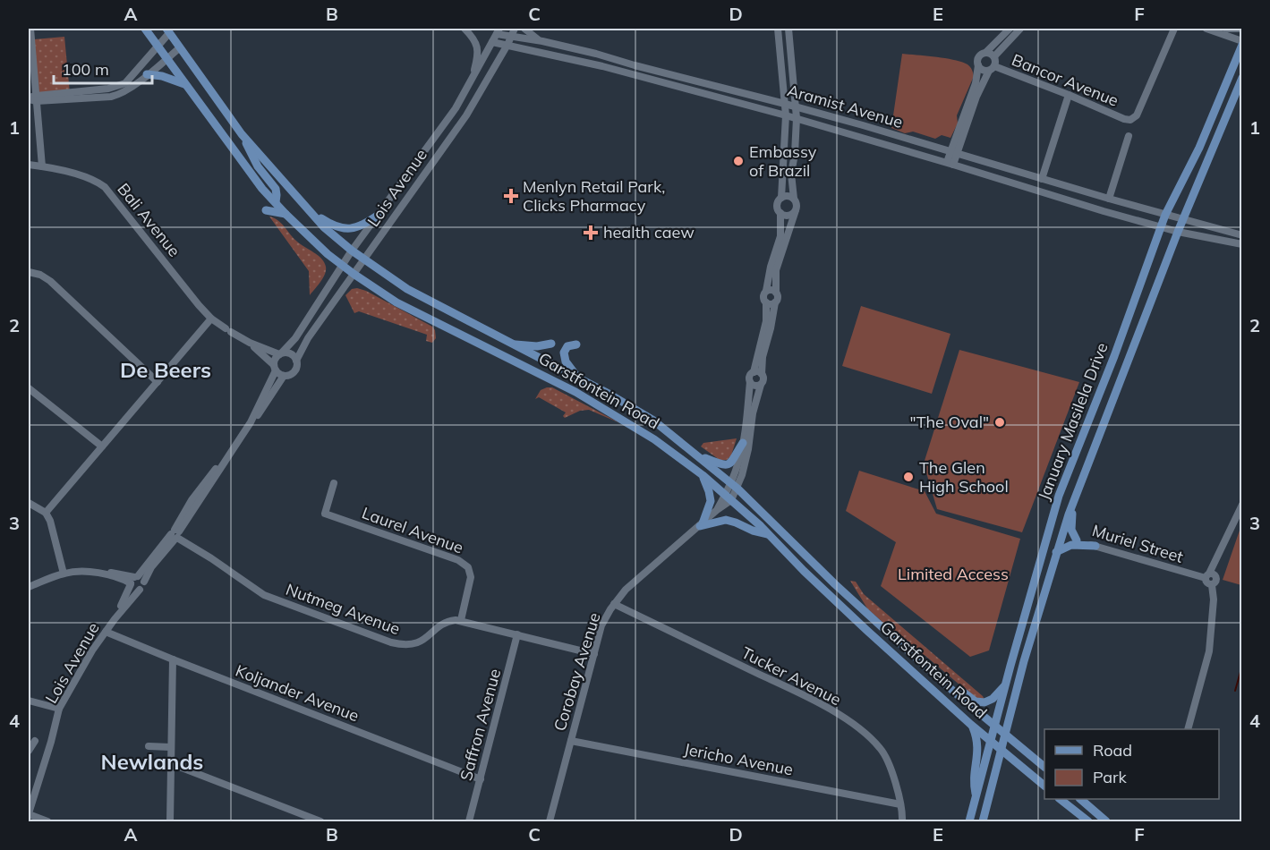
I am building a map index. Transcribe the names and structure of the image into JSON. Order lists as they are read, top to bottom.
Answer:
{
  "streets": {
    "main road": ["Garstfontein Road", "January Masilela Drive"],
    "street": [
      "Bancor Avenue",
      "Aramist Avenue",
      "Lois Avenue",
      "Bali Avenue",
      "Laurel Avenue",
      "Muriel Street",
      "Nutmeg Avenue",
      "Corobay Avenue",
      "Tucker Avenue",
      "Koljander Avenue",
      "Saffron Avenue",
      "Jericho Avenue"
    ]
  },
  "crossings": [
    ["Aramist Avenue", "Lois Avenue"],
    ["Aramist Avenue", "January Masilela Drive"],
    ["Lois Avenue", "Bali Avenue"],
    ["Lois Avenue", "Garstfontein Road"],
    ["Lois Avenue", "Nutmeg Avenue"],
    ["Lois Avenue", "Koljander Avenue"],
    ["Garstfontein Road", "January Masilela Drive"],
    ["Garstfontein Road", "Corobay Avenue"],
    ["January Masilela Drive", "Muriel Street"],
    ["Laurel Avenue", "Nutmeg Avenue"],
    ["Corobay Avenue", "Tucker Avenue"],
    ["Corobay Avenue", "Jericho Avenue"],
    ["Tucker Avenue", "Jericho Avenue"],
    ["Koljander Avenue", "Saffron Avenue"]
  ],
  "districts": ["De Beers", "Newlands"],
  "parks": ["Limited Access"],
  "places": {
    "other": ["Embassy of Brazil", "\"The Oval\"", "The Glen High School"],
    "health": ["Menlyn Retail Park, Clicks Pharmacy", "health caew"]
  },
  "legend": ["Road", "Park"],
  "scale_bar": "100 m",
  "grid": {
    "columns": [
      "A",
      "B",
      "C",
      "D",
      "E",
      "F"
    ],
    "rows": [
      "1",
      "2",
      "3",
      "4"
    ]
  }
}
